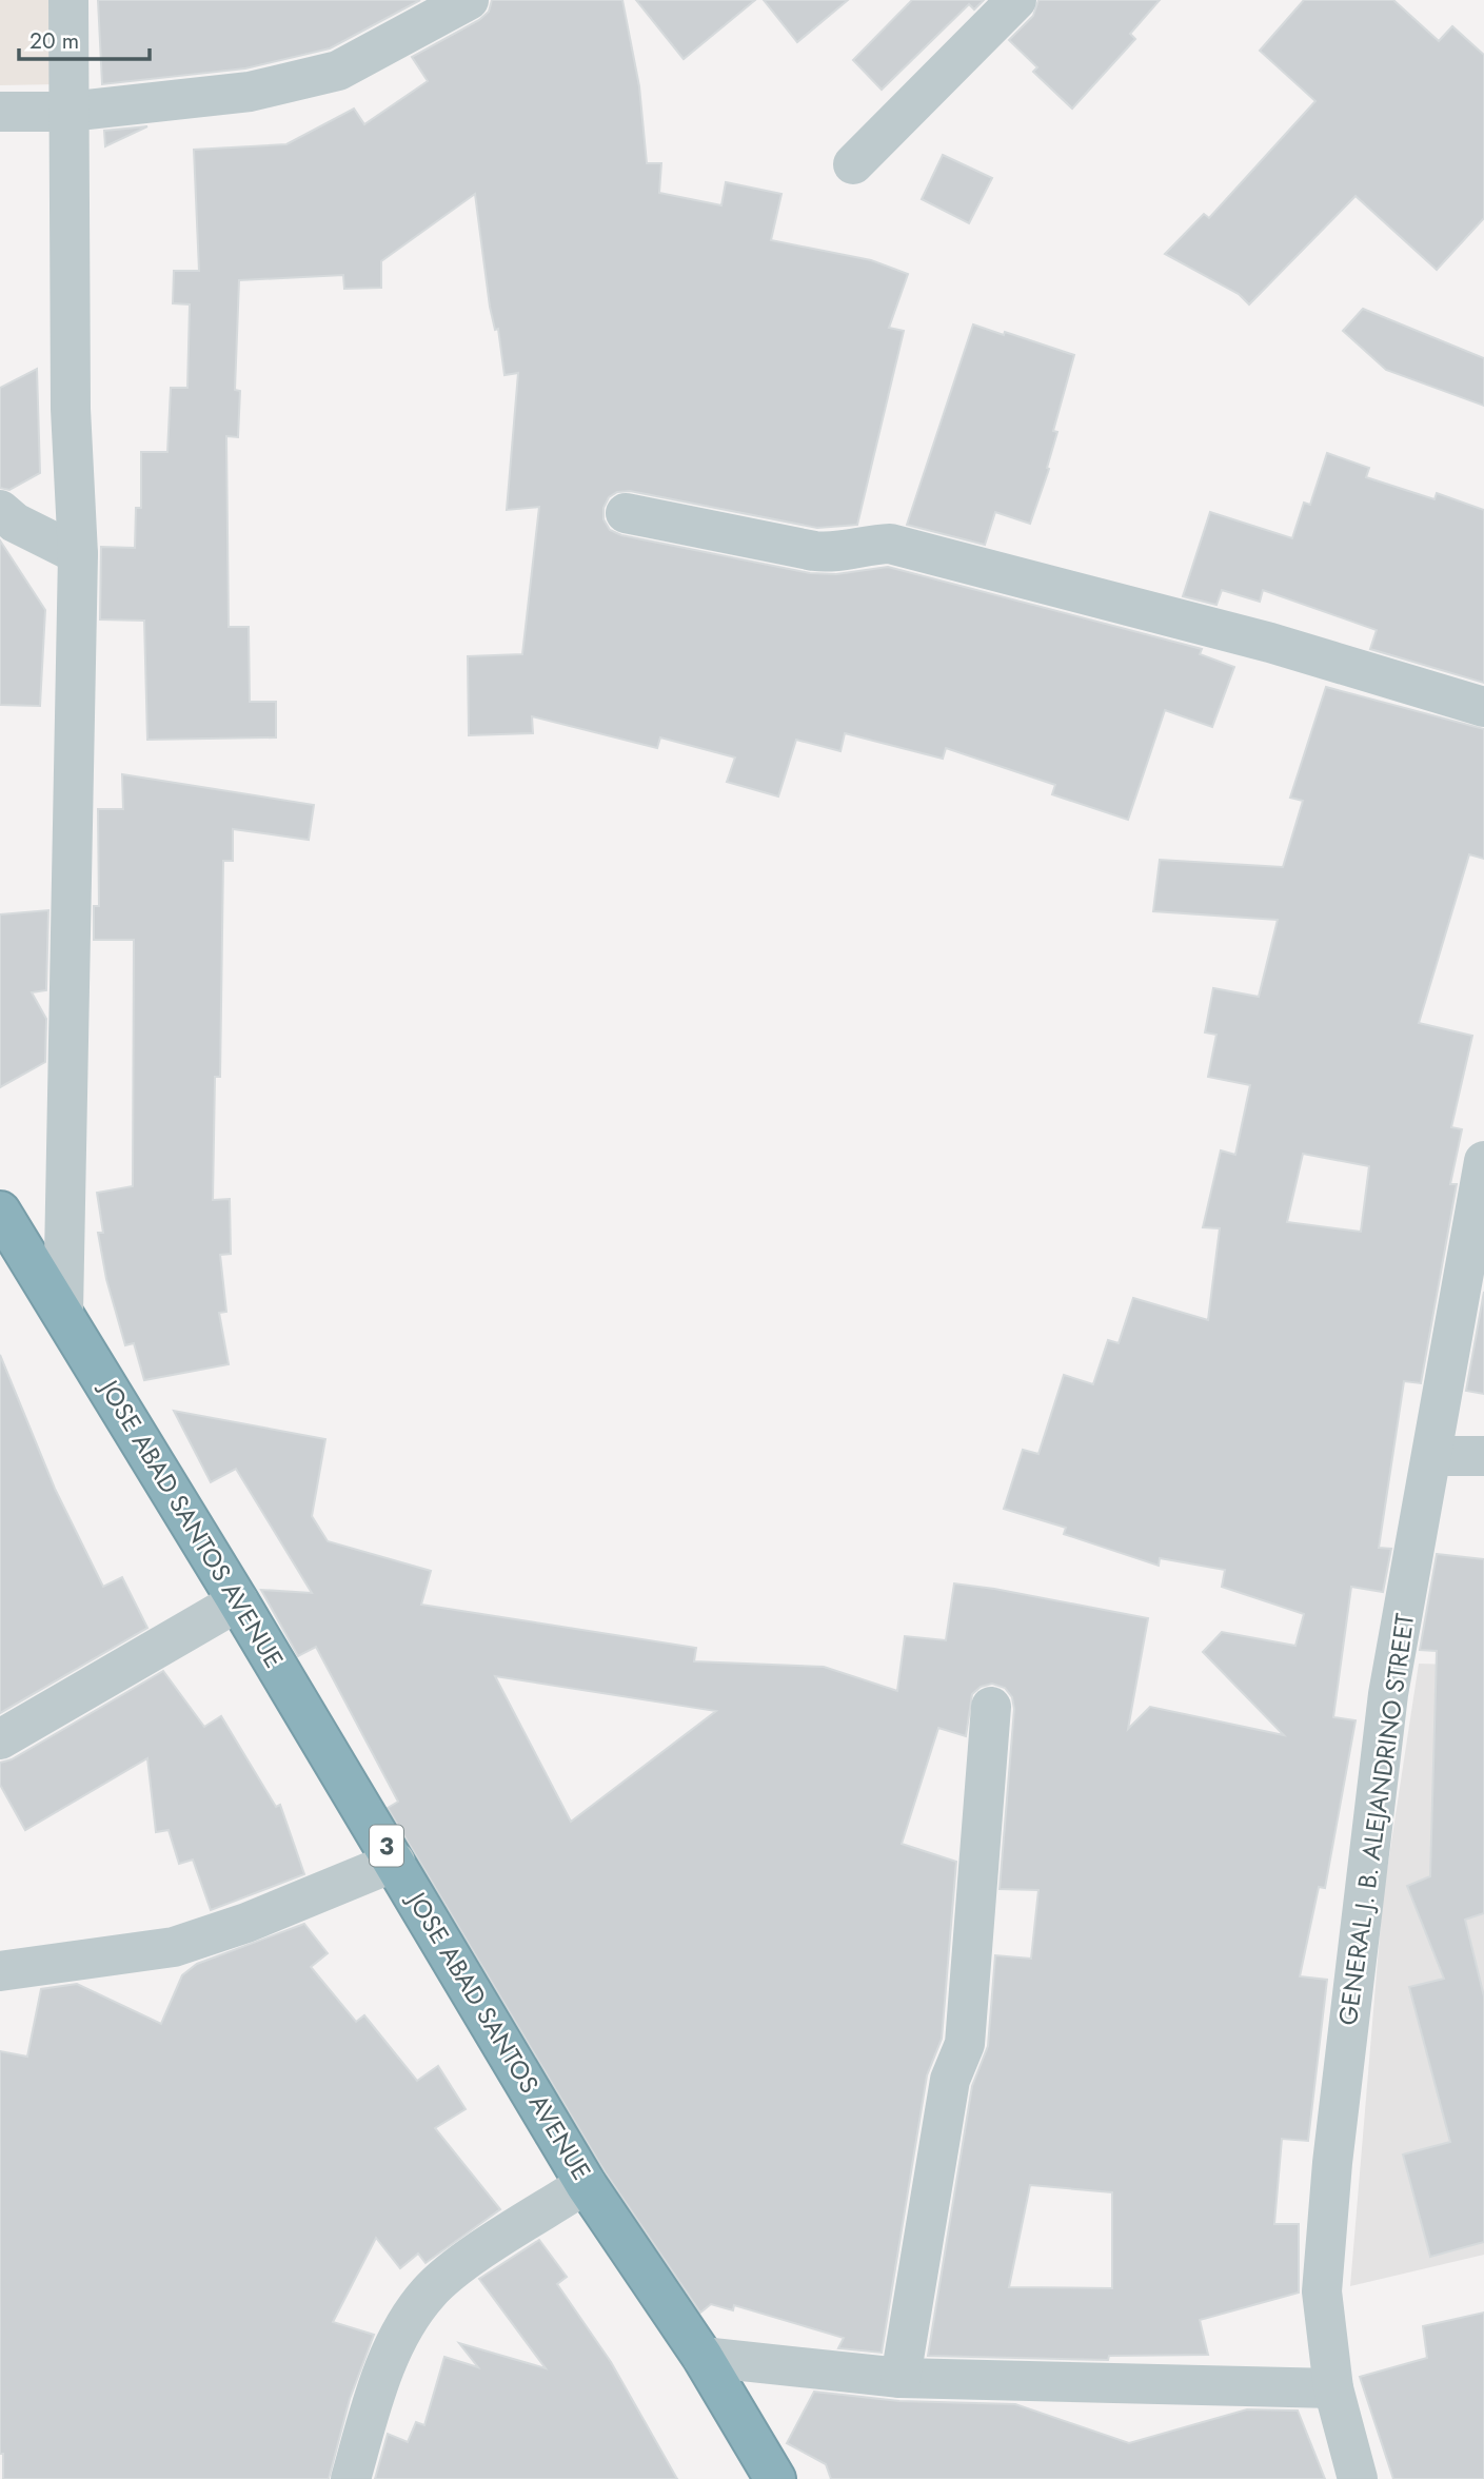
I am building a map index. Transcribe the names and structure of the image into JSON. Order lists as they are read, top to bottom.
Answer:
{
  "streets": {
    "highway": ["JOSE ABAD SANTOS AVENUE", "3"],
    "street": ["GENERAL J. B. ALEJANDRINO STREET"]
  },
  "scale_bar": "20 m"
}
